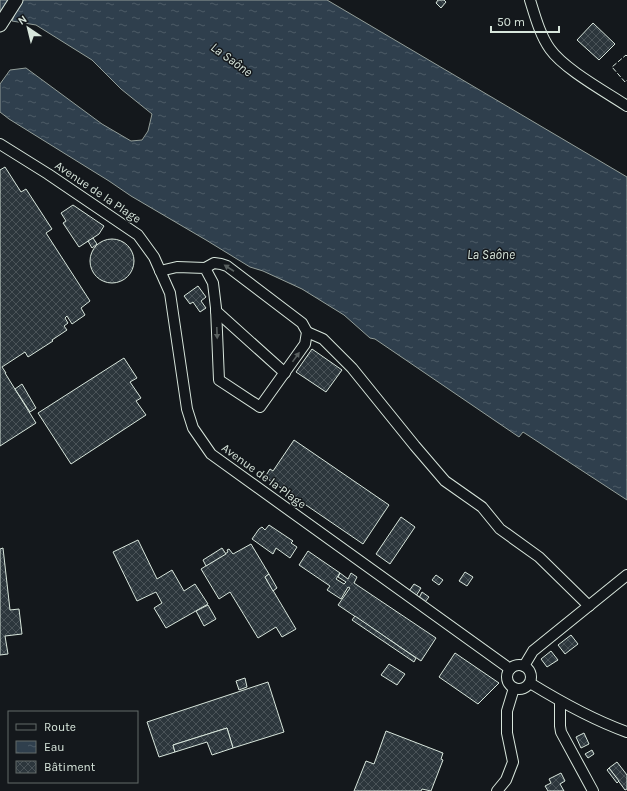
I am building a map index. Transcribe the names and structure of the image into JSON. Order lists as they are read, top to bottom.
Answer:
{
  "streets": {
    "street": ["Avenue de la Plage"]
  },
  "water": ["La Saône"],
  "legend": ["Route", "Eau", "Bâtiment"],
  "scale_bar": "50 m",
  "north": "top left"
}
